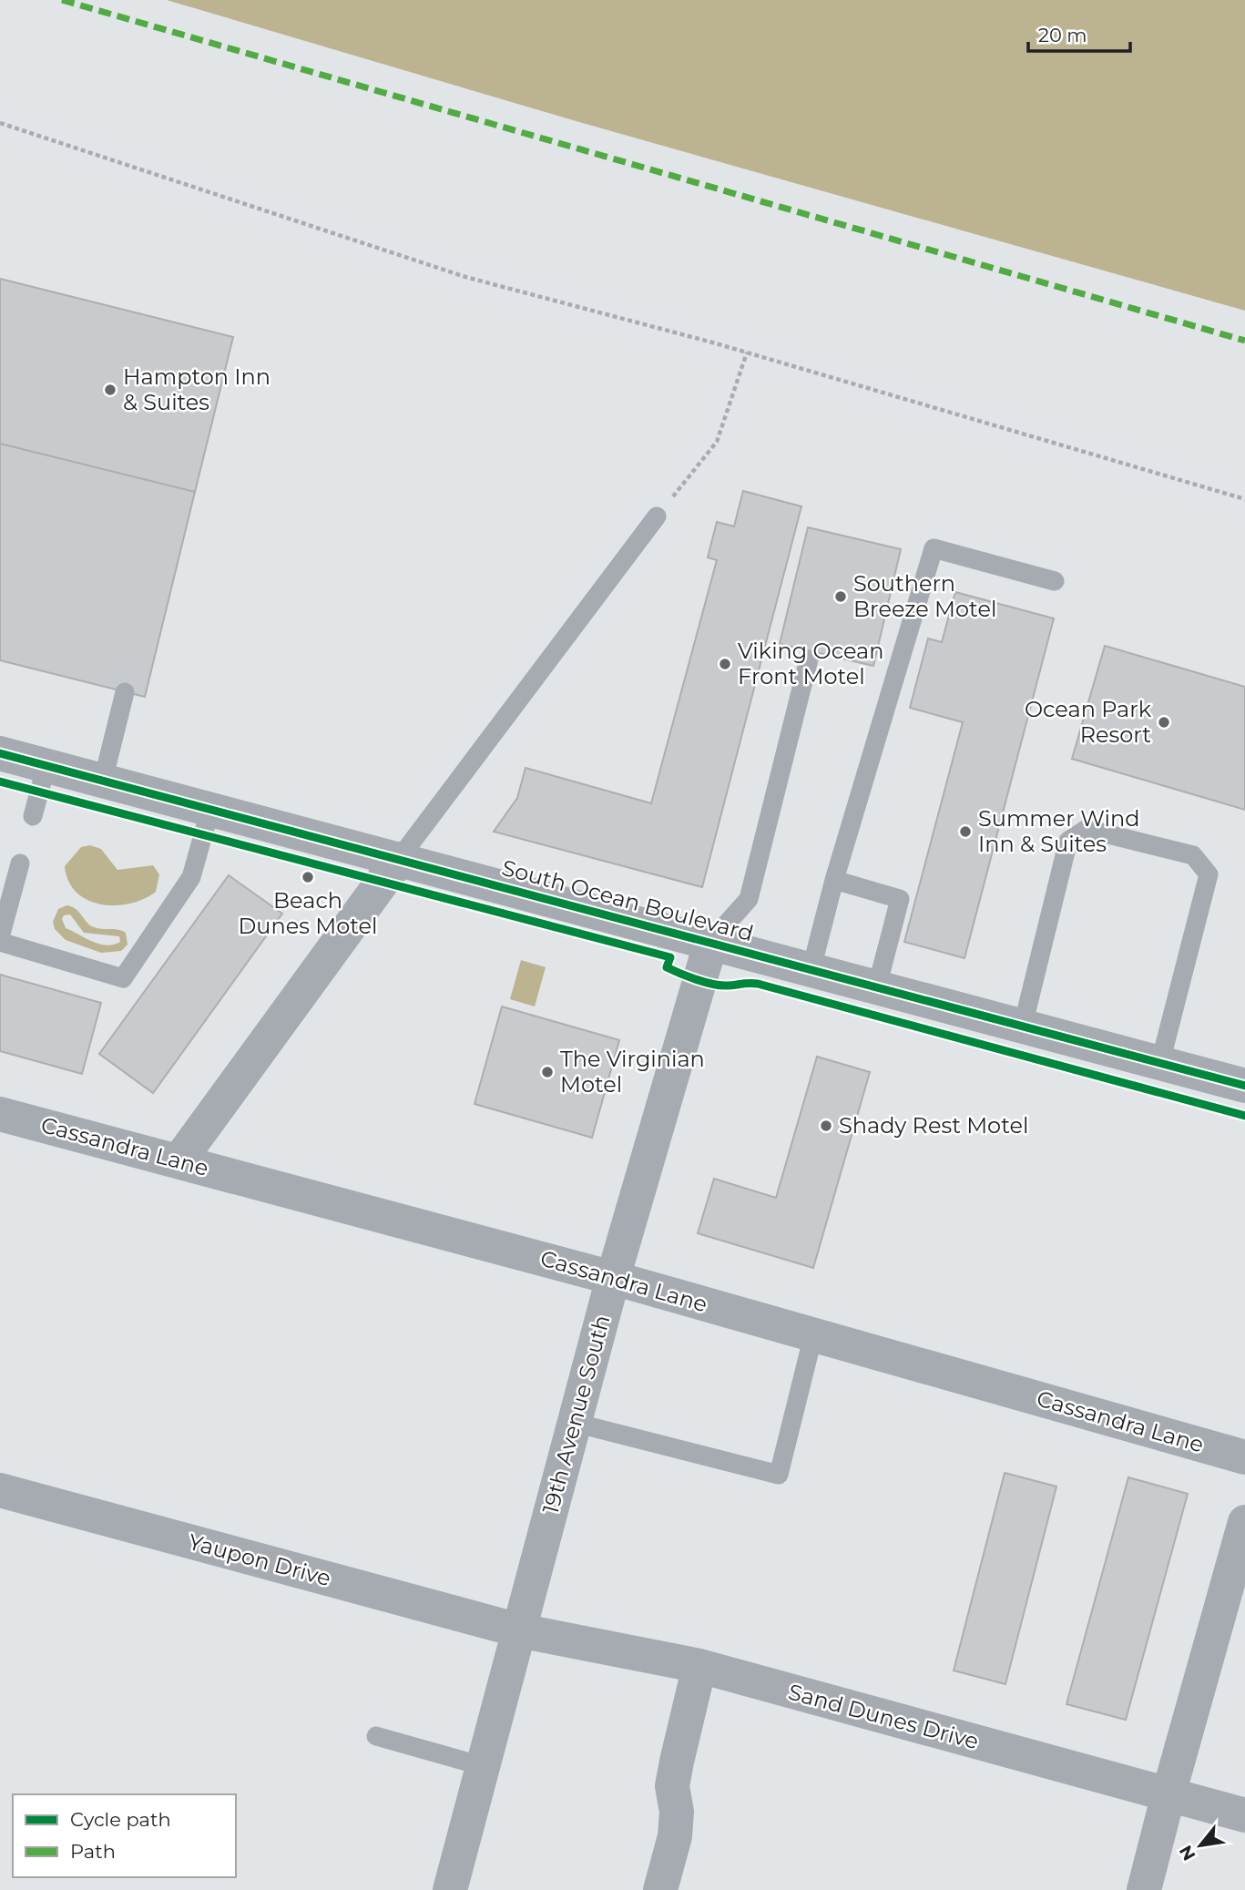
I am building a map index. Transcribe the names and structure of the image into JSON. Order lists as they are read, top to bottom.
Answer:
{
  "streets": {
    "main road": ["South Ocean Boulevard"],
    "street": [
      "Cassandra Lane",
      "19th Avenue South",
      "Yaupon Drive",
      "Sand Dunes Drive"
    ]
  },
  "crossings": [
    ["South Ocean Boulevard", "19th Avenue South"],
    ["Cassandra Lane", "19th Avenue South"],
    ["19th Avenue South", "Yaupon Drive"],
    ["19th Avenue South", "Sand Dunes Drive"],
    ["Yaupon Drive", "Sand Dunes Drive"]
  ],
  "places": [
    "Hampton Inn & Suites",
    "Southern Breeze Motel",
    "Viking Ocean Front Motel",
    "Ocean Park Resort",
    "Summer Wind Inn & Suites",
    "Beach Dunes Motel",
    "The Virginian Motel",
    "Shady Rest Motel"
  ],
  "legend": ["Cycle path", "Path"],
  "scale_bar": "20 m",
  "north": "bottom left"
}
